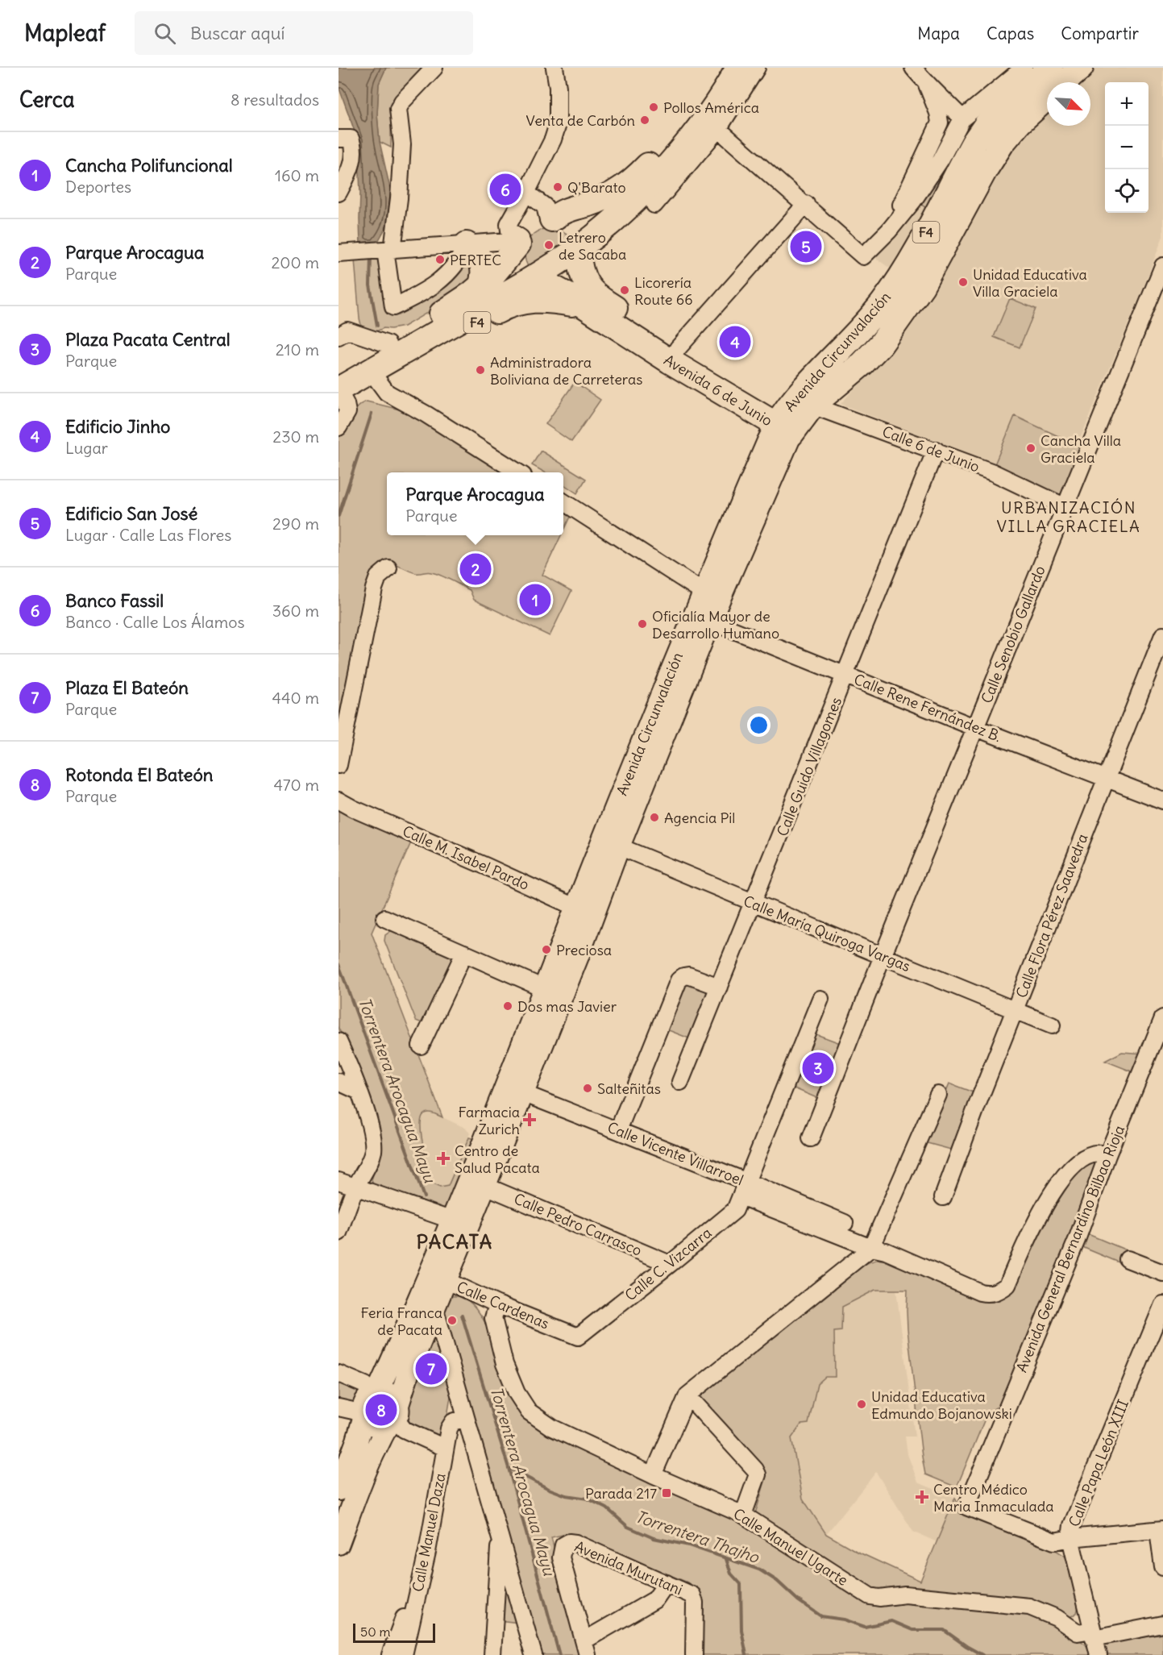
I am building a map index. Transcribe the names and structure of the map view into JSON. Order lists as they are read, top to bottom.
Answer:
{
  "streets": {
    "highway": ["F4", "Avenida Circunvalación", "Avenida 6 de Junio"],
    "street": [
      "Calle 6 de Junio",
      "Calle Senobio Gallardo",
      "Calle Rene Fernández B.",
      "Calle Guido Villagomes",
      "Calle M. Isabel Pardo",
      "Calle Flora Pérez Saavedra",
      "Calle María Quiroga Vargas",
      "Calle Vicente Villarroel",
      "Calle Pedro Carrasco",
      "Avenida General Bernardino Bilbao Rioja",
      "Calle C. Vizcarra",
      "Calle Cardenas",
      "Calle Papa León XIII",
      "Calle Manuel Daza",
      "Calle Manuel Ugarte",
      "Avenida Murutani"
    ]
  },
  "crossings": [
    ["F4", "Avenida 6 de Junio"],
    ["Avenida Circunvalación", "Avenida 6 de Junio"],
    ["Avenida Circunvalación", "Calle 6 de Junio"],
    ["Avenida Circunvalación", "Calle Rene Fernández B."],
    ["Avenida Circunvalación", "Calle M. Isabel Pardo"],
    ["Avenida Circunvalación", "Calle María Quiroga Vargas"],
    ["Avenida Circunvalación", "Calle Vicente Villarroel"],
    ["Avenida Circunvalación", "Calle Pedro Carrasco"],
    ["Avenida Circunvalación", "Calle Cardenas"],
    ["Avenida 6 de Junio", "Calle 6 de Junio"],
    ["Calle 6 de Junio", "Calle Senobio Gallardo"],
    ["Calle 6 de Junio", "Calle Guido Villagomes"],
    ["Calle Senobio Gallardo", "Calle Rene Fernández B."],
    ["Calle Senobio Gallardo", "Calle María Quiroga Vargas"],
    ["Calle Rene Fernández B.", "Calle Guido Villagomes"],
    ["Calle Rene Fernández B.", "Calle Flora Pérez Saavedra"],
    ["Calle Guido Villagomes", "Calle María Quiroga Vargas"],
    ["Calle Flora Pérez Saavedra", "Calle María Quiroga Vargas"],
    ["Calle Vicente Villarroel", "Avenida General Bernardino Bilbao Rioja"],
    ["Calle Vicente Villarroel", "Calle C. Vizcarra"],
    ["Calle Pedro Carrasco", "Calle C. Vizcarra"],
    ["Avenida General Bernardino Bilbao Rioja", "Calle Papa León XIII"],
    ["Calle C. Vizcarra", "Calle Cardenas"],
    ["Calle Cardenas", "Calle Manuel Ugarte"],
    ["Calle Papa León XIII", "Calle Manuel Ugarte"]
  ],
  "districts": ["URBANIZACIÓN VILLA GRACIELA", "PACATA"],
  "water": ["Torrentera Arocagua Mayu", "Torrentera Thajho"],
  "places": {
    "other": [
      "Pollos América",
      "Venta de Carbón",
      "Q'Barato",
      "Letrero de Sacaba",
      "PERTEC",
      "Unidad Educativa Villa Graciela",
      "Licorería Route 66",
      "Administradora Boliviana de Carreteras",
      "Cancha Villa Graciela",
      "Oficialía Mayor de Desarrollo Humano",
      "Agencia Pil",
      "Preciosa",
      "Dos mas Javier",
      "Salteñitas",
      "Feria Franca de Pacata",
      "Unidad Educativa Edmundo Bojanowski"
    ],
    "health": ["Farmacia Zurich", "Centro de Salud Pacata", "Centro Médico Maria Inmaculada"],
    "transit": ["Parada 217"]
  },
  "scale_bar": "50 m",
  "north": "bottom right",
  "page": {
    "header": "Mapleaf",
    "search": "Buscar aquí",
    "nav": ["Mapa", "Capas", "Compartir"],
    "heading": ["Cerca", "8 resultados"],
    "map_buttons": ["+", "−"],
    "list": [
      {
        "mark": "1",
        "name": "Cancha Polifuncional",
        "note": "Deportes",
        "value": "160 m"
      },
      {
        "mark": "2",
        "name": "Parque Arocagua",
        "note": "Parque",
        "value": "200 m"
      },
      {
        "mark": "3",
        "name": "Plaza Pacata Central",
        "note": "Parque",
        "value": "210 m"
      },
      {
        "mark": "4",
        "name": "Edificio Jinho",
        "note": "Lugar",
        "value": "230 m"
      },
      {
        "mark": "5",
        "name": "Edificio San José",
        "note": "Lugar · Calle Las Flores",
        "value": "290 m"
      },
      {
        "mark": "6",
        "name": "Banco Fassil",
        "note": "Banco · Calle Los Álamos",
        "value": "360 m"
      },
      {
        "mark": "7",
        "name": "Plaza El Bateón",
        "note": "Parque",
        "value": "440 m"
      },
      {
        "mark": "8",
        "name": "Rotonda El Bateón",
        "note": "Parque",
        "value": "470 m"
      }
    ],
    "pins": [
      "6",
      "5",
      "4",
      "2",
      "1",
      "3",
      "7",
      "8"
    ],
    "popup": ["Parque Arocagua", "Parque"],
    "scale": "50 m"
  }
}
